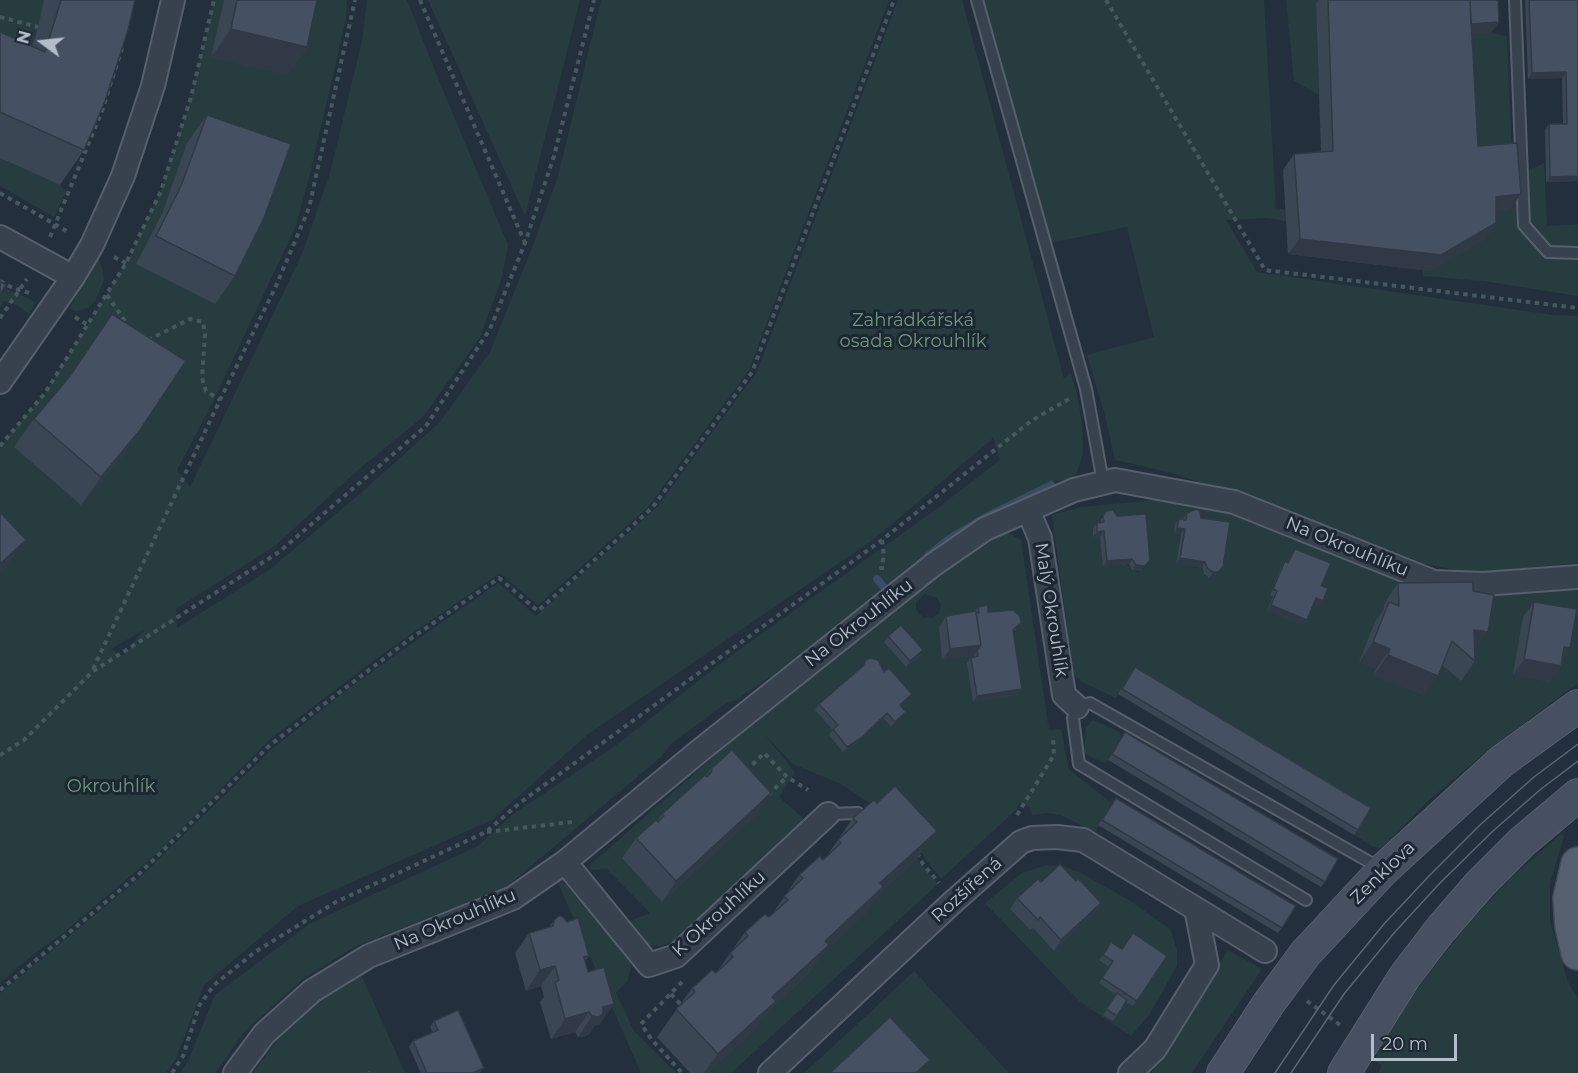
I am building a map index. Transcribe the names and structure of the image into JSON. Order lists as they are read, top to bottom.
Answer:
{
  "streets": {
    "main road": ["Zenklova"],
    "street": [
      "Na Okrouhlíku",
      "Malý Okrouhlík",
      "Rozšířená",
      "K Okrouhlíku"
    ]
  },
  "crossings": [
    ["Na Okrouhlíku", "Malý Okrouhlík"],
    ["Na Okrouhlíku", "K Okrouhlíku"]
  ],
  "parks": ["Zahrádkářská osada Okrouhlík", "Okrouhlík"],
  "scale_bar": "20 m",
  "north": "left"
}
